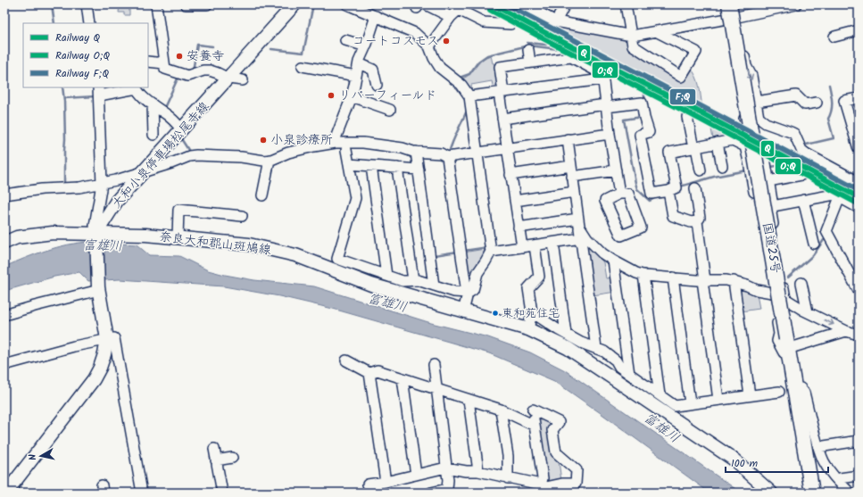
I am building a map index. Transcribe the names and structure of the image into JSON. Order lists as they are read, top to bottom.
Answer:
{
  "streets": {
    "highway": ["国道25号"],
    "main road": ["大和小泉停車場松尾寺線", "奈良大和郡山斑鳩線"]
  },
  "crossings": [
    ["大和小泉停車場松尾寺線", "奈良大和郡山斑鳩線"]
  ],
  "water": ["富雄川"],
  "places": [
    "コートコスモス",
    "安養寺",
    "リバーフィールド",
    "小泉診療所",
    "東和苑住宅"
  ],
  "lines": ["rail line Q", "rail line F;Q", "rail line O;Q"],
  "legend": ["Railway Q", "Railway O;Q", "Railway F;Q"],
  "scale_bar": "100 m",
  "north": "left"
}
